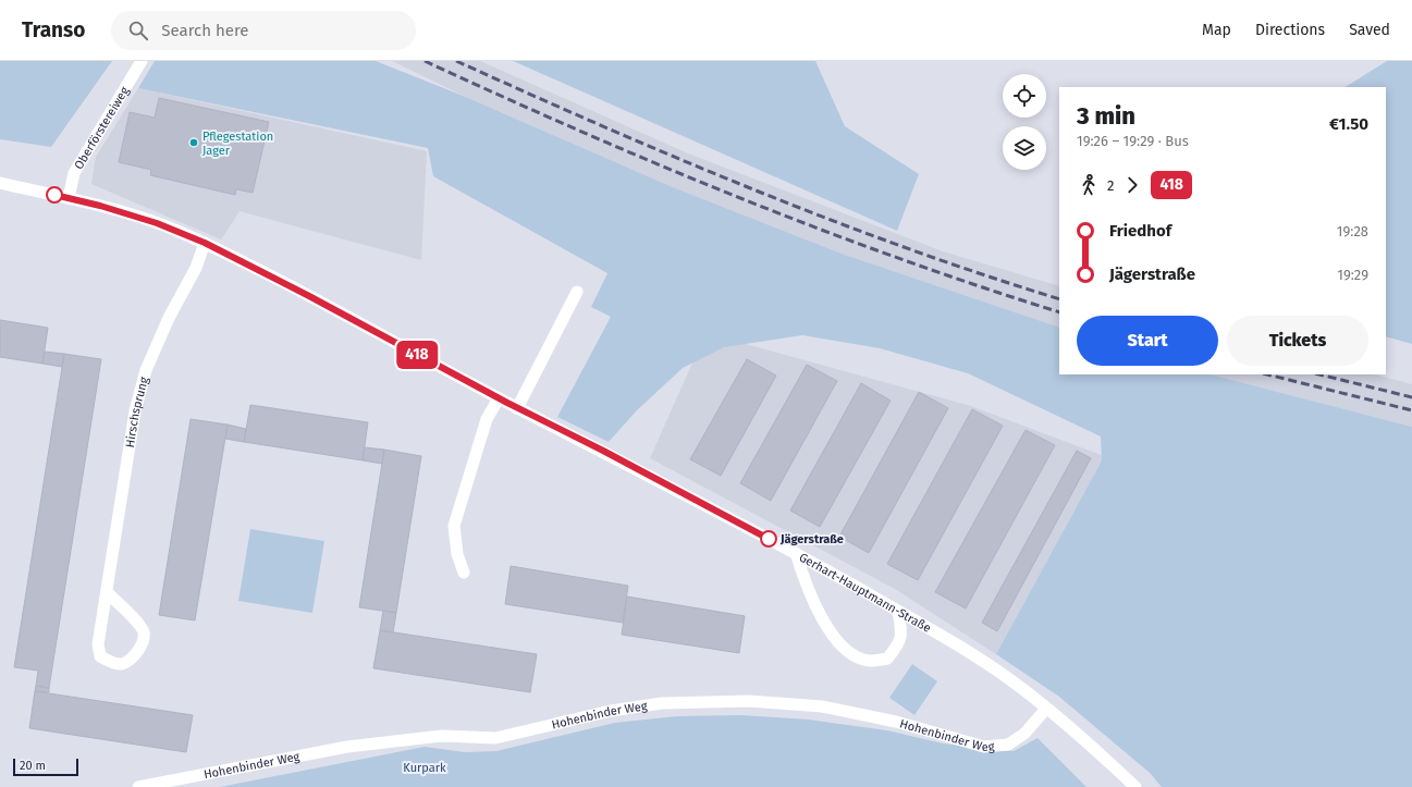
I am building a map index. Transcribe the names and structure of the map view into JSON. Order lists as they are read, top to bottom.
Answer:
{
  "streets": {
    "street": [
      "Oberförstereiweg",
      "Hirschsprung",
      "Gerhart-Hauptmann-Straße",
      "Hohenbinder Weg"
    ]
  },
  "crossings": [
    ["Oberförstereiweg", "Gerhart-Hauptmann-Straße"],
    ["Hirschsprung", "Gerhart-Hauptmann-Straße"],
    ["Gerhart-Hauptmann-Straße", "Hohenbinder Weg"]
  ],
  "parks": ["Kurpark"],
  "places": ["Pflegestation Jager", "Jägerstraße"],
  "lines": ["bus line 418"],
  "scale_bar": "20 m",
  "page": {
    "header": "Transo",
    "search": "Search here",
    "nav": ["Map", "Directions", "Saved"],
    "on_map": "418",
    "heading": ["3 min", "19:26 – 19:29 · Bus", "€1.50"],
    "legs": ["2", "418"],
    "list": [
      {
        "name": "Friedhof",
        "value": "19:28"
      },
      {
        "name": "Jägerstraße",
        "value": "19:29"
      }
    ],
    "buttons": ["Start", "Tickets"],
    "scale": "20 m"
  }
}
